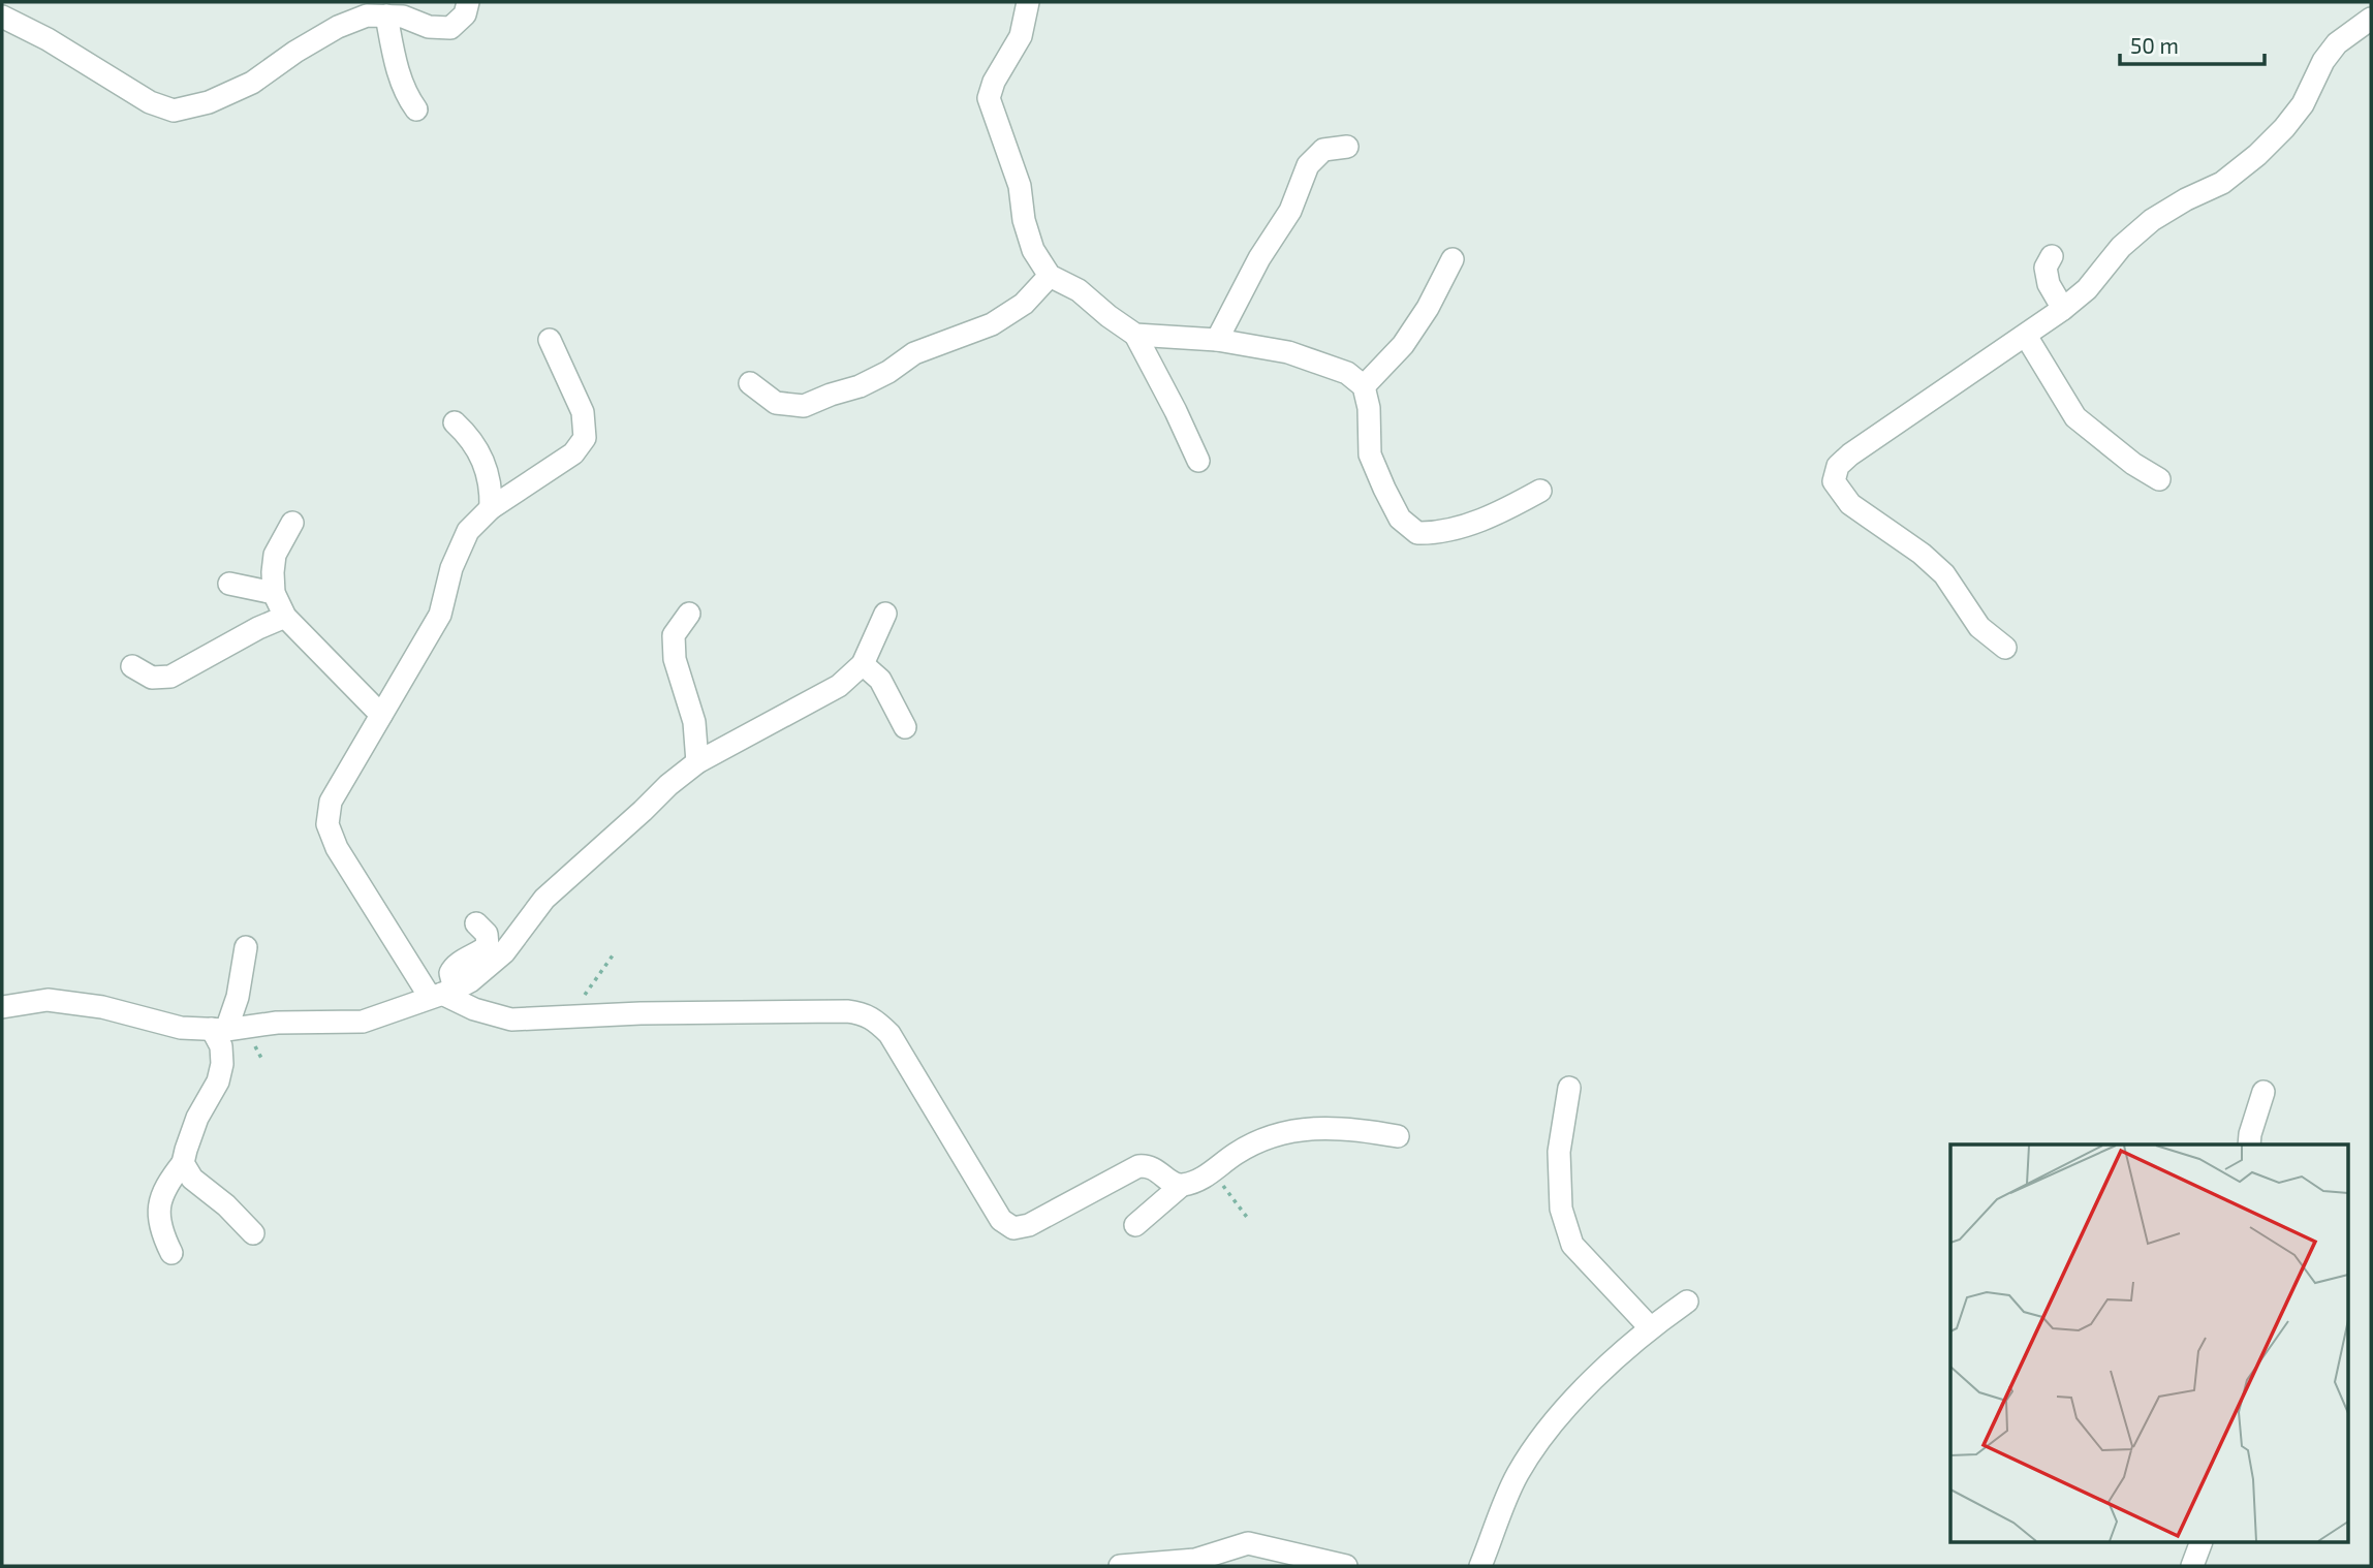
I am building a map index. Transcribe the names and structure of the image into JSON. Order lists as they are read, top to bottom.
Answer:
{
  "scale_bar": "50 m"
}
